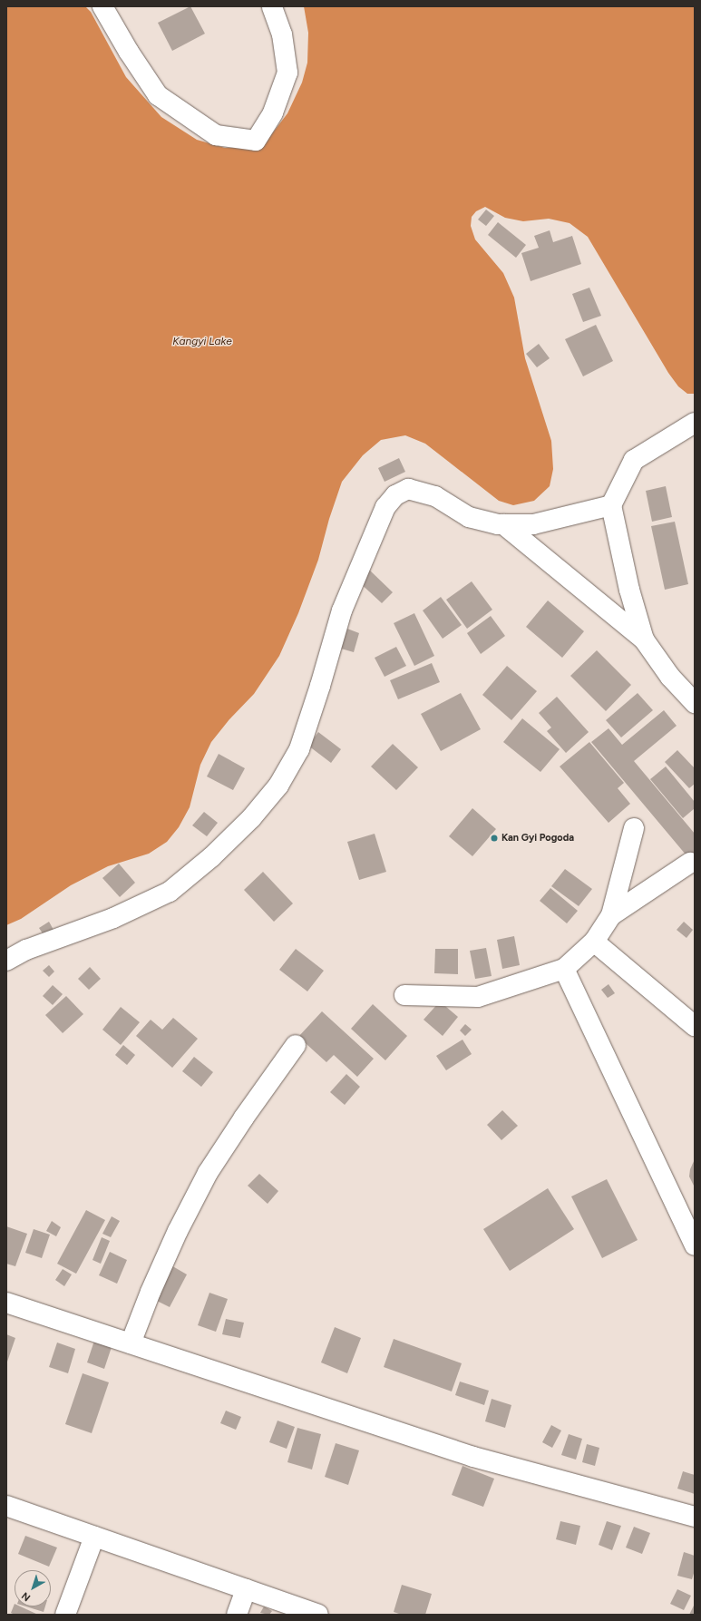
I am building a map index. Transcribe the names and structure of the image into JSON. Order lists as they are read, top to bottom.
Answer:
{
  "water": ["Kangyi Lake"],
  "places": ["Kan Gyi Pogoda"],
  "north": "bottom left"
}
